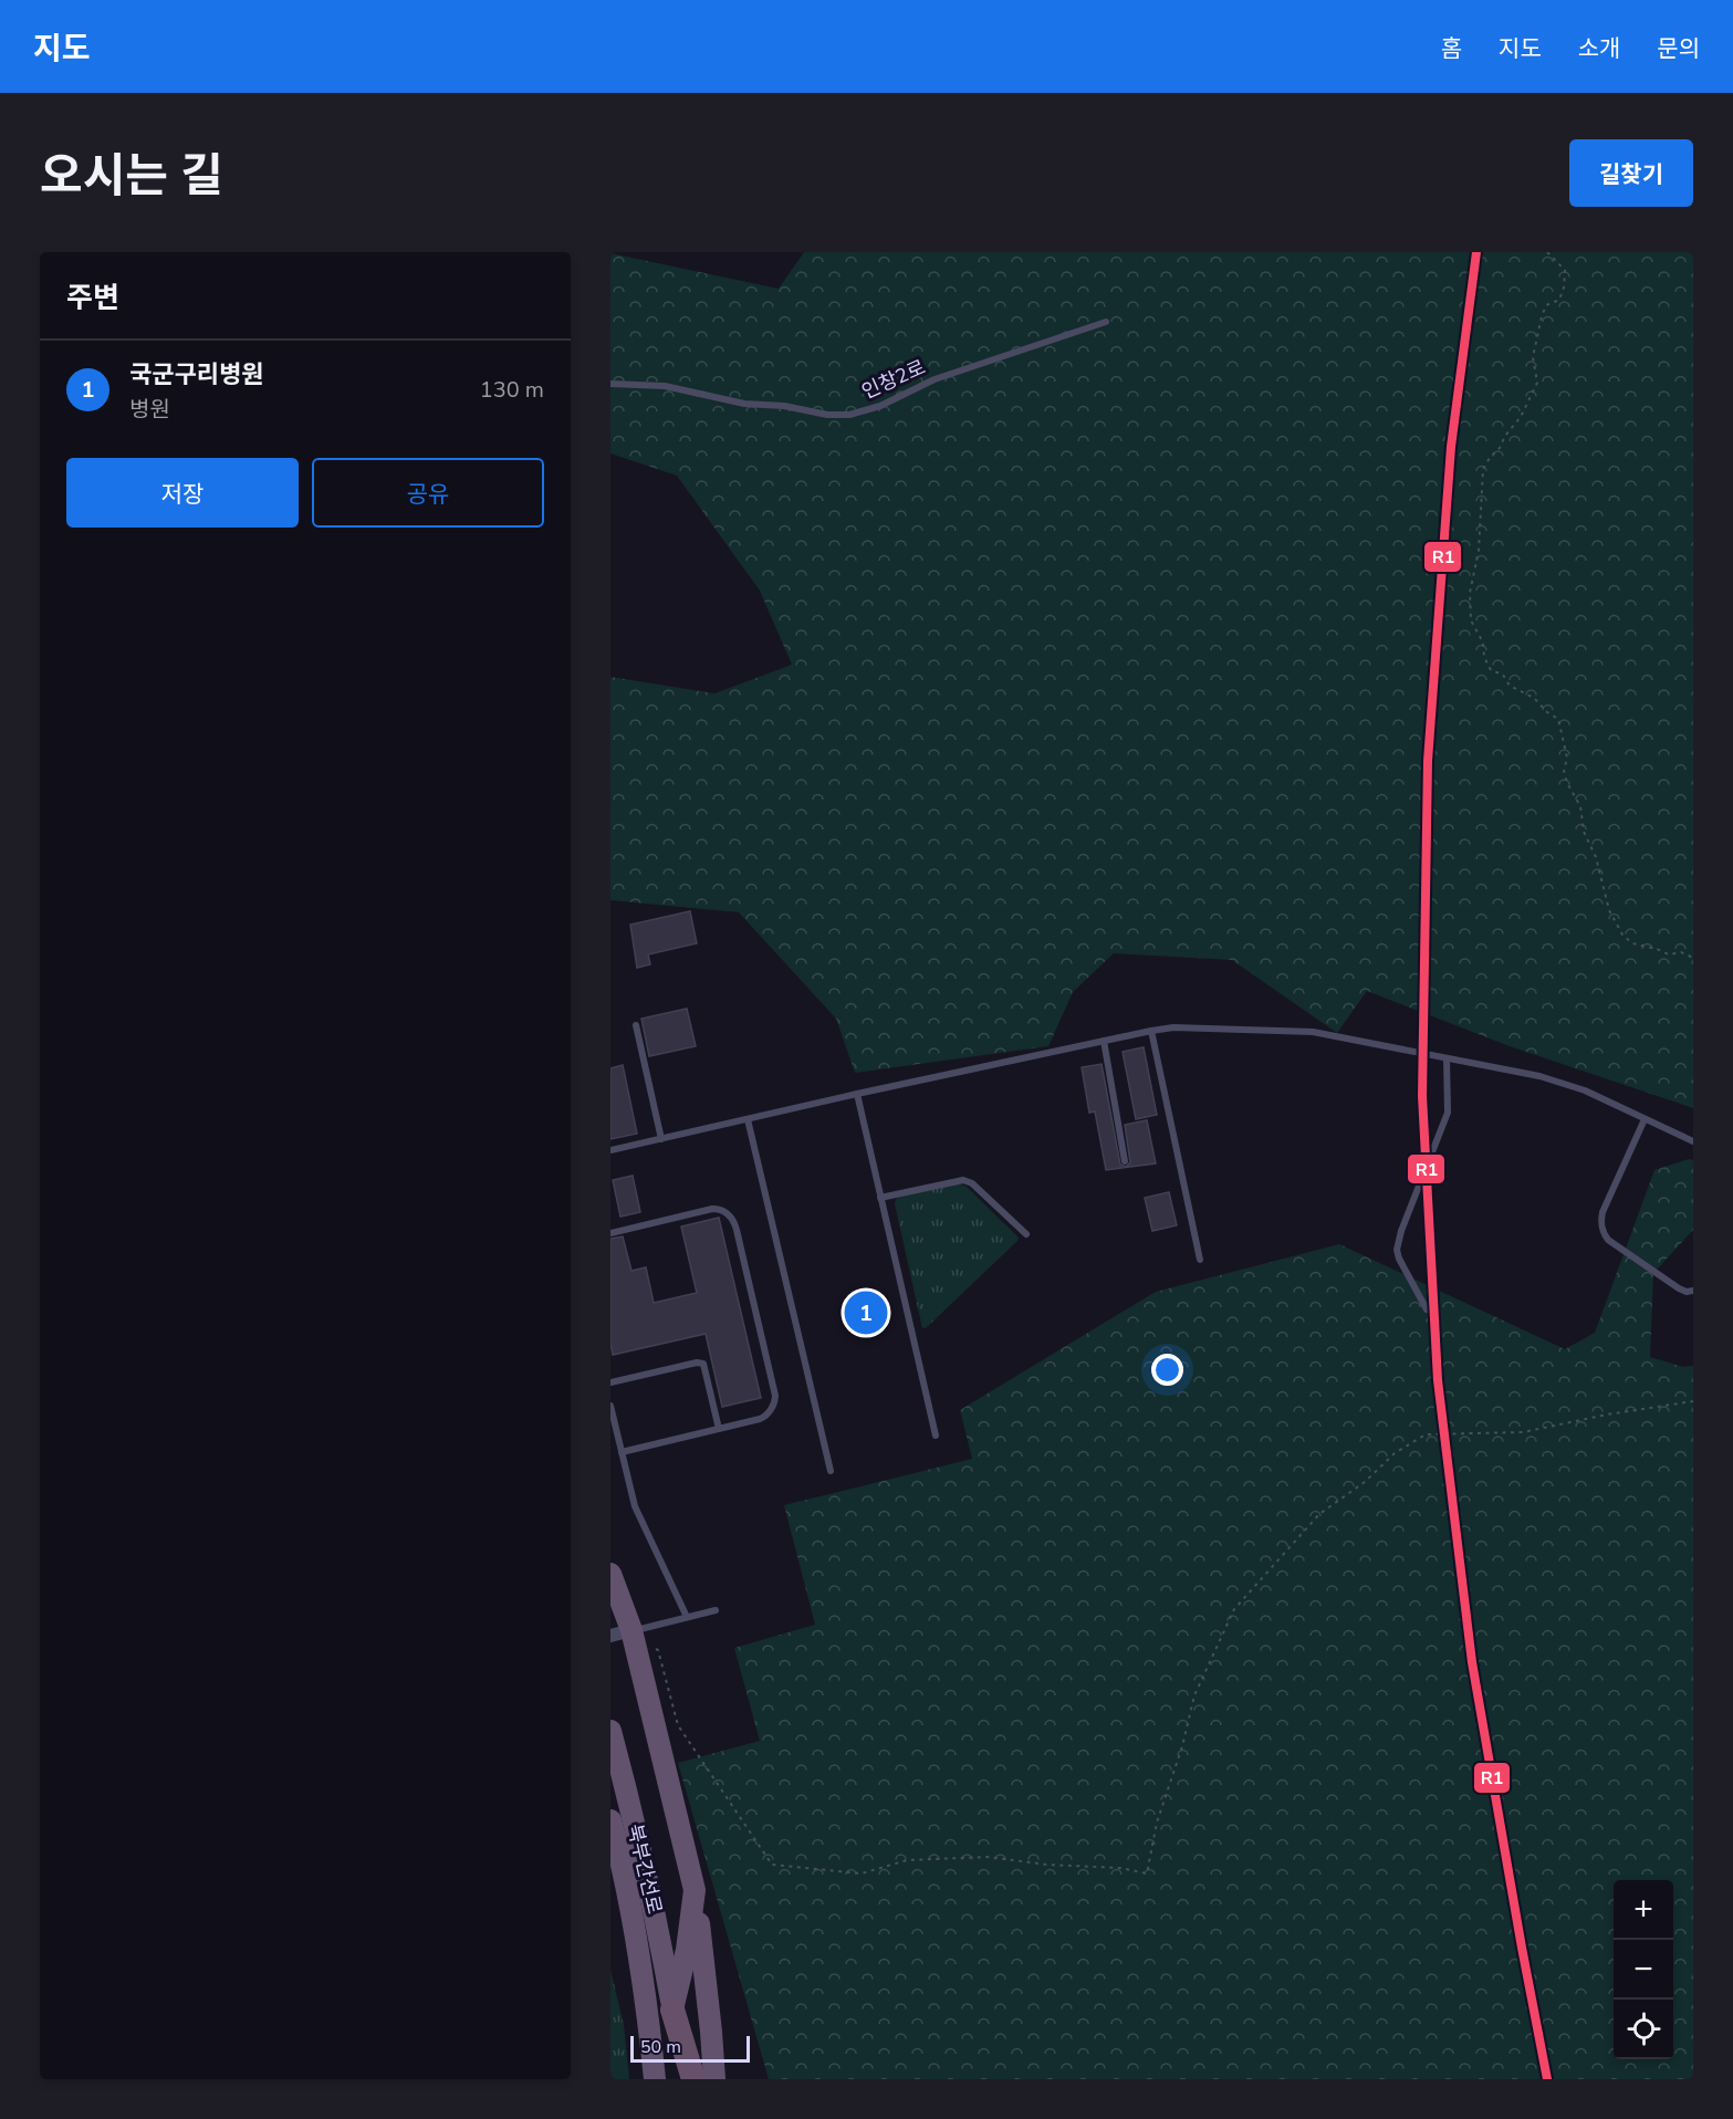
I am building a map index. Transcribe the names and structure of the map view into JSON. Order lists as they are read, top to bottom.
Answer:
{
  "streets": {
    "highway": ["북부간선로"],
    "lane": ["인창2로"]
  },
  "lines": ["transit line R1"],
  "scale_bar": "50 m",
  "page": {
    "header": "지도",
    "nav": [
      "홈",
      "지도",
      "소개",
      "문의"
    ],
    "title": "오시는 길",
    "buttons": [
      "길찾기",
      ["저장", "공유"]
    ],
    "heading": "주변",
    "list": [
      {
        "mark": "1",
        "name": "국군구리병원",
        "note": "병원",
        "value": "130 m"
      }
    ],
    "pins": "1",
    "map_buttons": ["+", "−"],
    "scale": "50 m"
  }
}
